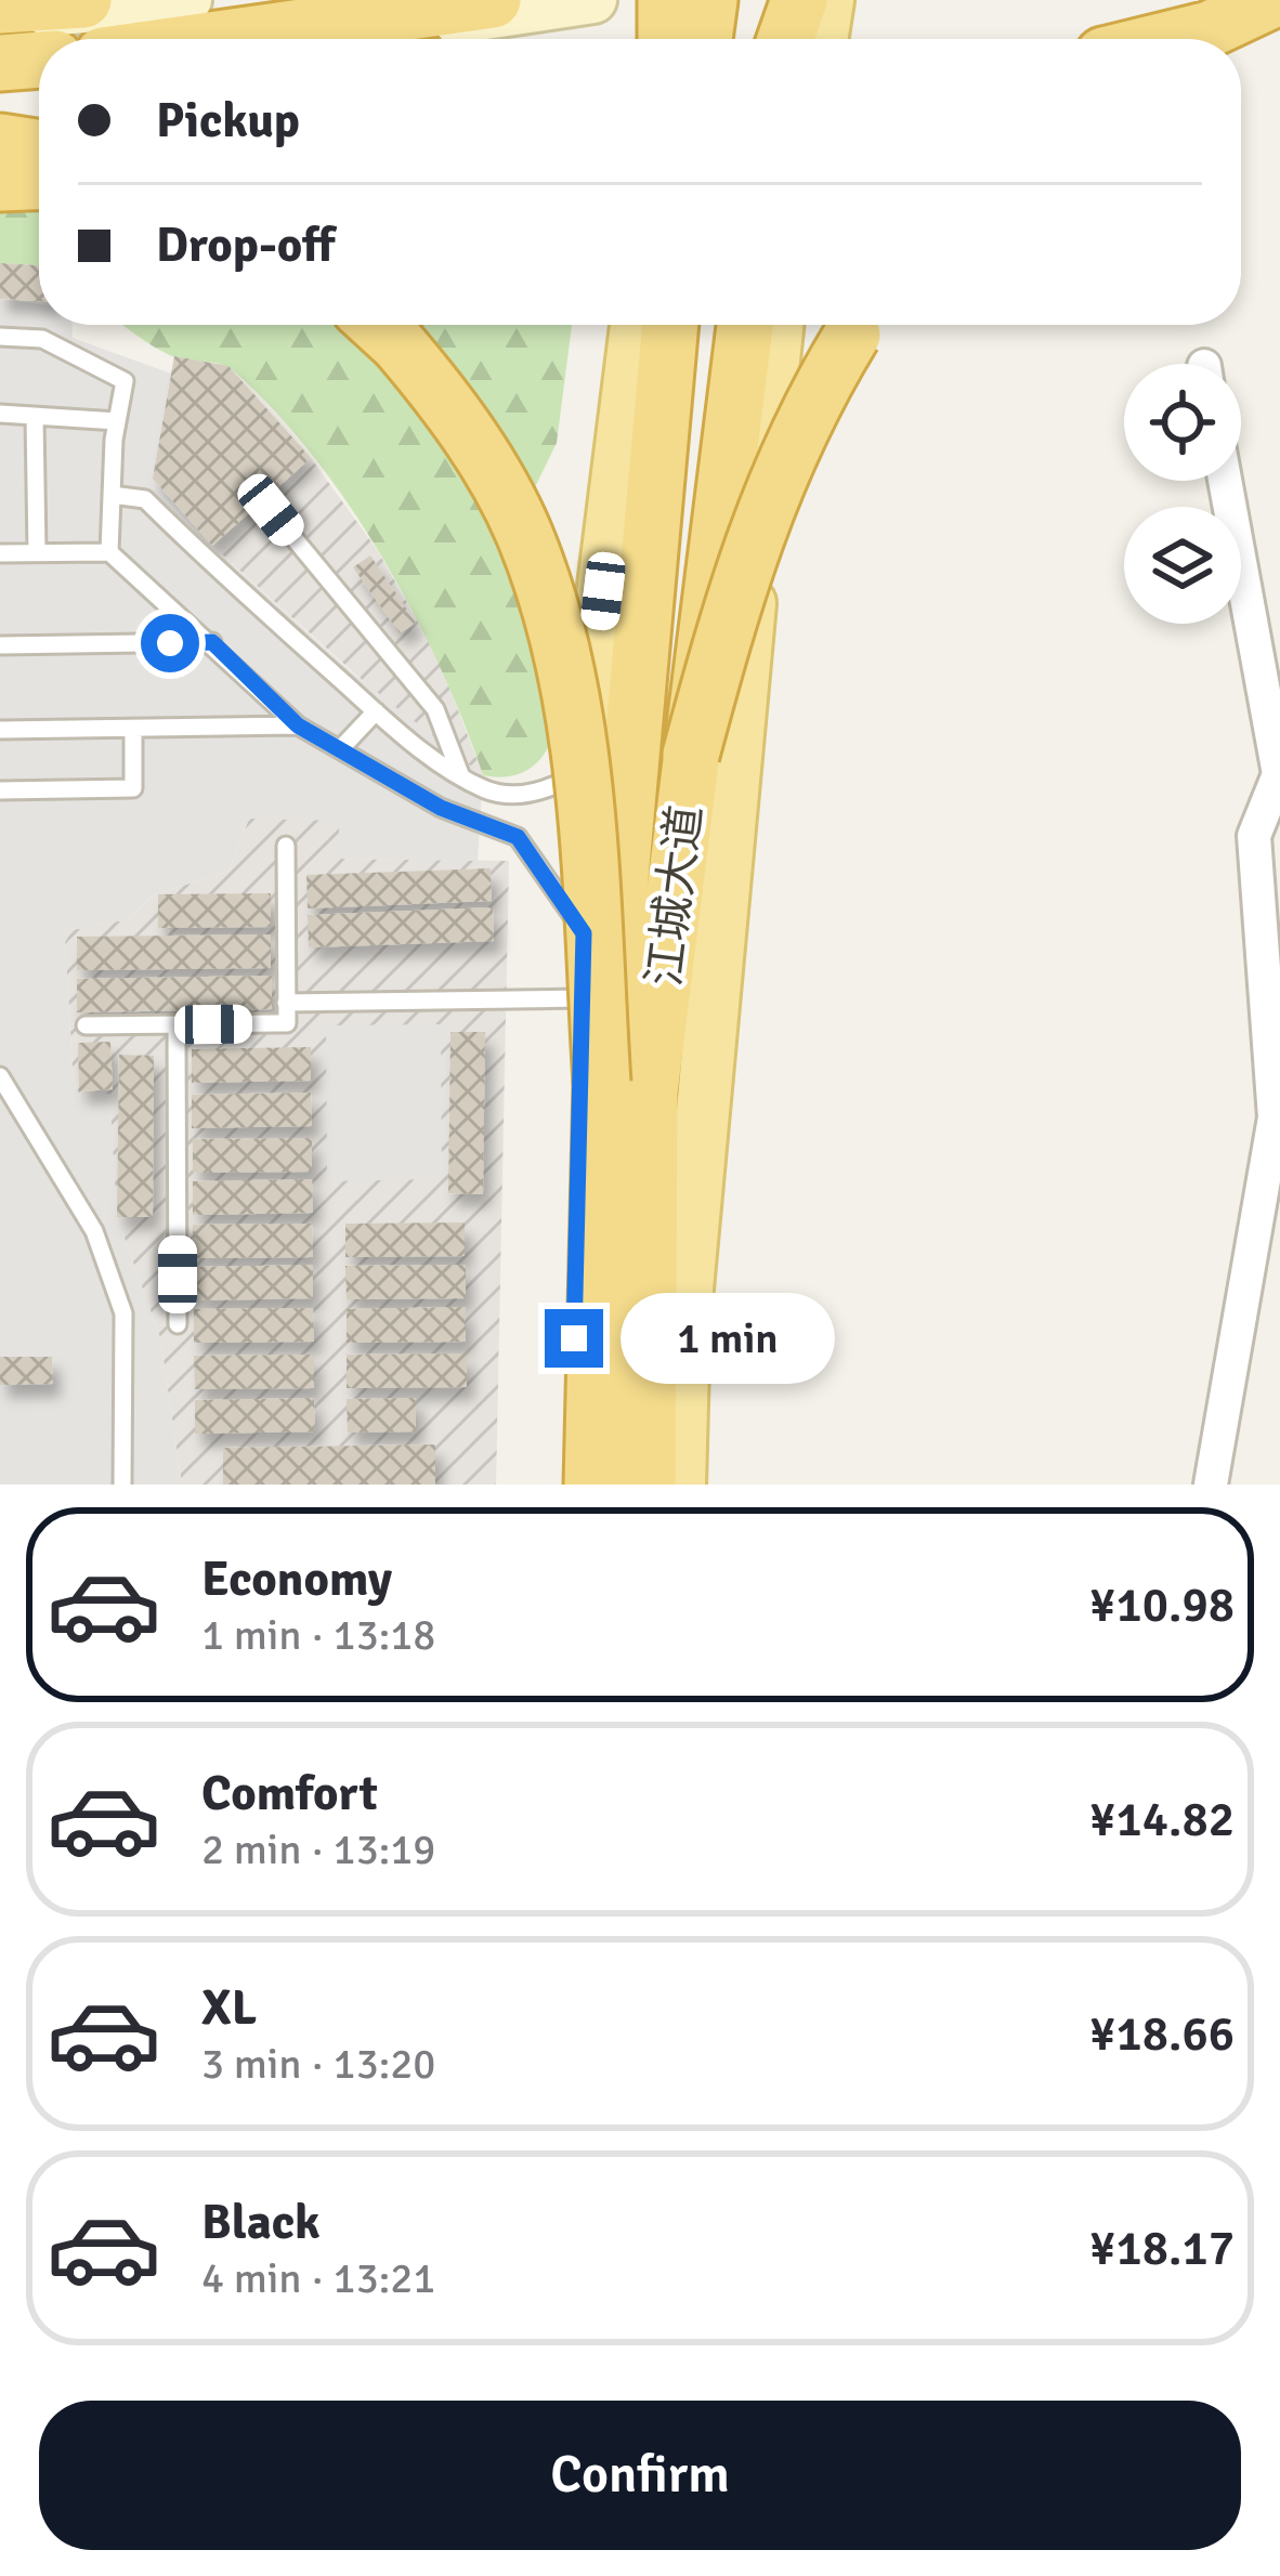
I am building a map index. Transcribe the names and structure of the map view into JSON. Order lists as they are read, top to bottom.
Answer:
{
  "streets": {
    "highway": ["江城大道"]
  },
  "page": {
    "banner": ["Pickup", "Drop-off"],
    "bubble": "1 min",
    "list": [
      {
        "name": "Economy",
        "note": "1 min · 13:18",
        "value": "¥10.98"
      },
      {
        "name": "Comfort",
        "note": "2 min · 13:19",
        "value": "¥14.82"
      },
      {
        "name": "XL",
        "note": "3 min · 13:20",
        "value": "¥18.66"
      },
      {
        "name": "Black",
        "note": "4 min · 13:21",
        "value": "¥18.17"
      }
    ],
    "buttons": "Confirm"
  }
}
